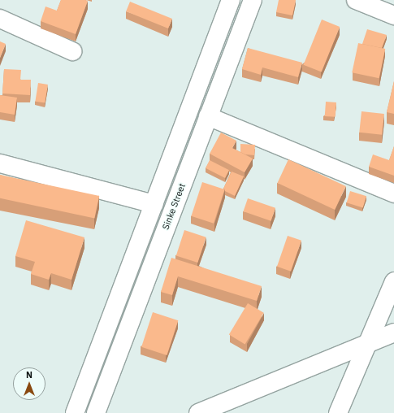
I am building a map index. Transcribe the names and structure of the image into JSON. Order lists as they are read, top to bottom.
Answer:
{
  "streets": {
    "street": ["Sinke Street"]
  },
  "north": "top"
}
